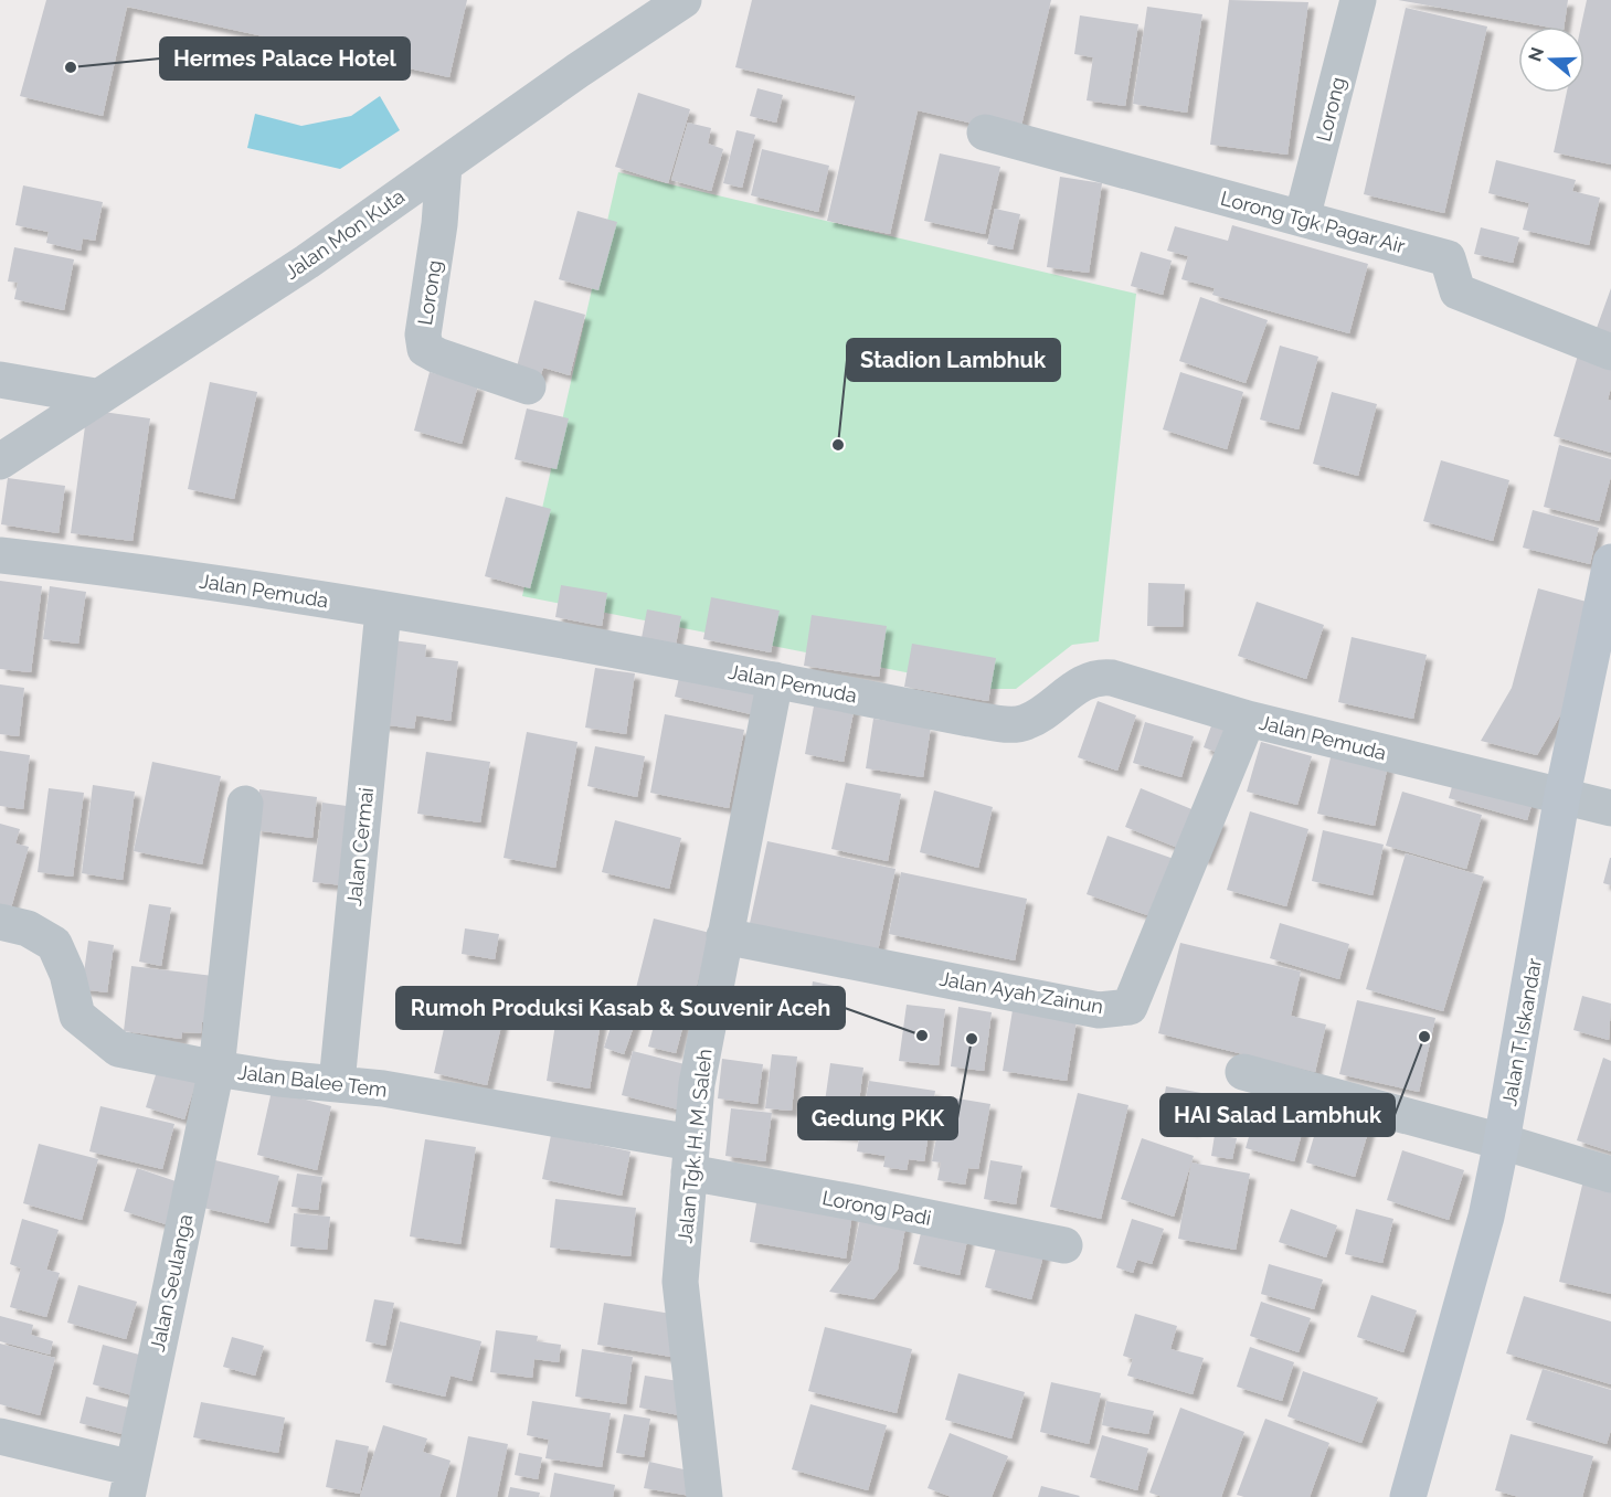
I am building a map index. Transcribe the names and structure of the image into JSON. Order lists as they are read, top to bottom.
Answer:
{
  "streets": {
    "street": [
      "Lorong",
      "Lorong Tgk Pagar Air",
      "Jalan Mon Kuta",
      "Jalan Pemuda",
      "Jalan Cermai",
      "Jalan Ayah Zainun",
      "Jalan T. Iskandar",
      "Jalan Balee Tem",
      "Jalan Tgk. H. M. Saleh",
      "Lorong Padi",
      "Jalan Seulanga"
    ]
  },
  "crossings": [
    ["Lorong", "Lorong Tgk Pagar Air"],
    ["Lorong", "Jalan Mon Kuta"],
    ["Jalan Pemuda", "Jalan Cermai"],
    ["Jalan Pemuda", "Jalan Ayah Zainun"],
    ["Jalan Pemuda", "Jalan T. Iskandar"],
    ["Jalan Pemuda", "Jalan Tgk. H. M. Saleh"],
    ["Jalan Cermai", "Jalan Balee Tem"],
    ["Jalan Ayah Zainun", "Jalan Tgk. H. M. Saleh"],
    ["Jalan Balee Tem", "Jalan Tgk. H. M. Saleh"],
    ["Jalan Balee Tem", "Lorong Padi"],
    ["Jalan Balee Tem", "Jalan Seulanga"],
    ["Jalan Tgk. H. M. Saleh", "Lorong Padi"]
  ],
  "places": [
    "Hermes Palace Hotel",
    "Stadion Lambhuk",
    "Rumoh Produksi Kasab & Souvenir Aceh",
    "HAI Salad Lambhuk",
    "Gedung PKK"
  ],
  "north": "left"
}
